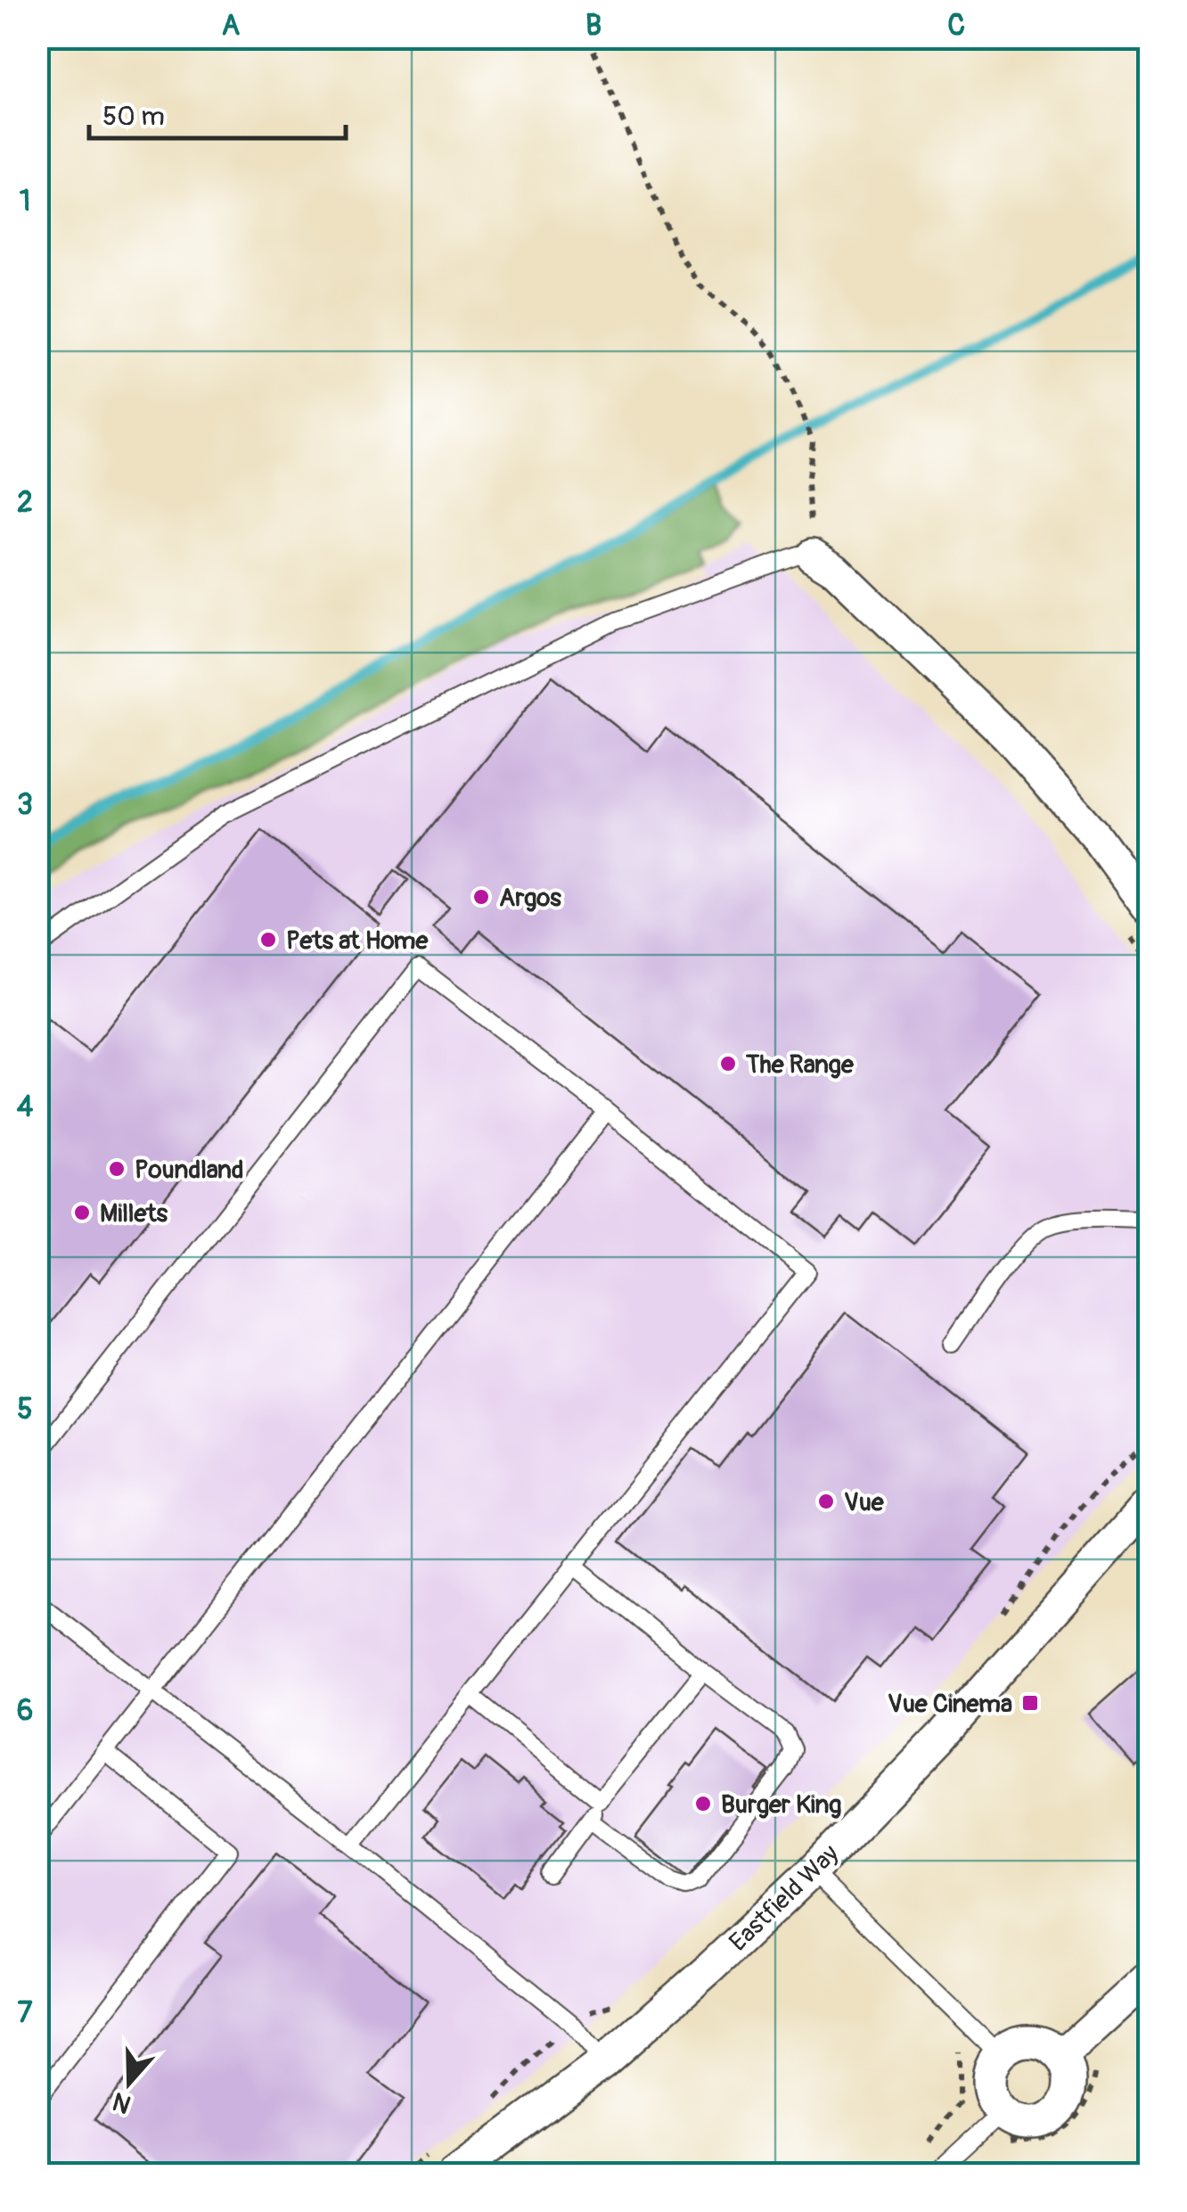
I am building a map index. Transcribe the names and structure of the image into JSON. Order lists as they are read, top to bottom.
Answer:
{
  "streets": {
    "street": ["Eastfield Way"]
  },
  "places": {
    "other": [
      "Argos",
      "Pets at Home",
      "The Range",
      "Poundland",
      "Millets",
      "Vue",
      "Burger King"
    ],
    "transit": ["Vue Cinema"]
  },
  "scale_bar": "50 m",
  "north": "bottom",
  "grid": {
    "columns": ["A", "B", "C"],
    "rows": [
      "1",
      "2",
      "3",
      "4",
      "5",
      "6",
      "7"
    ]
  }
}
